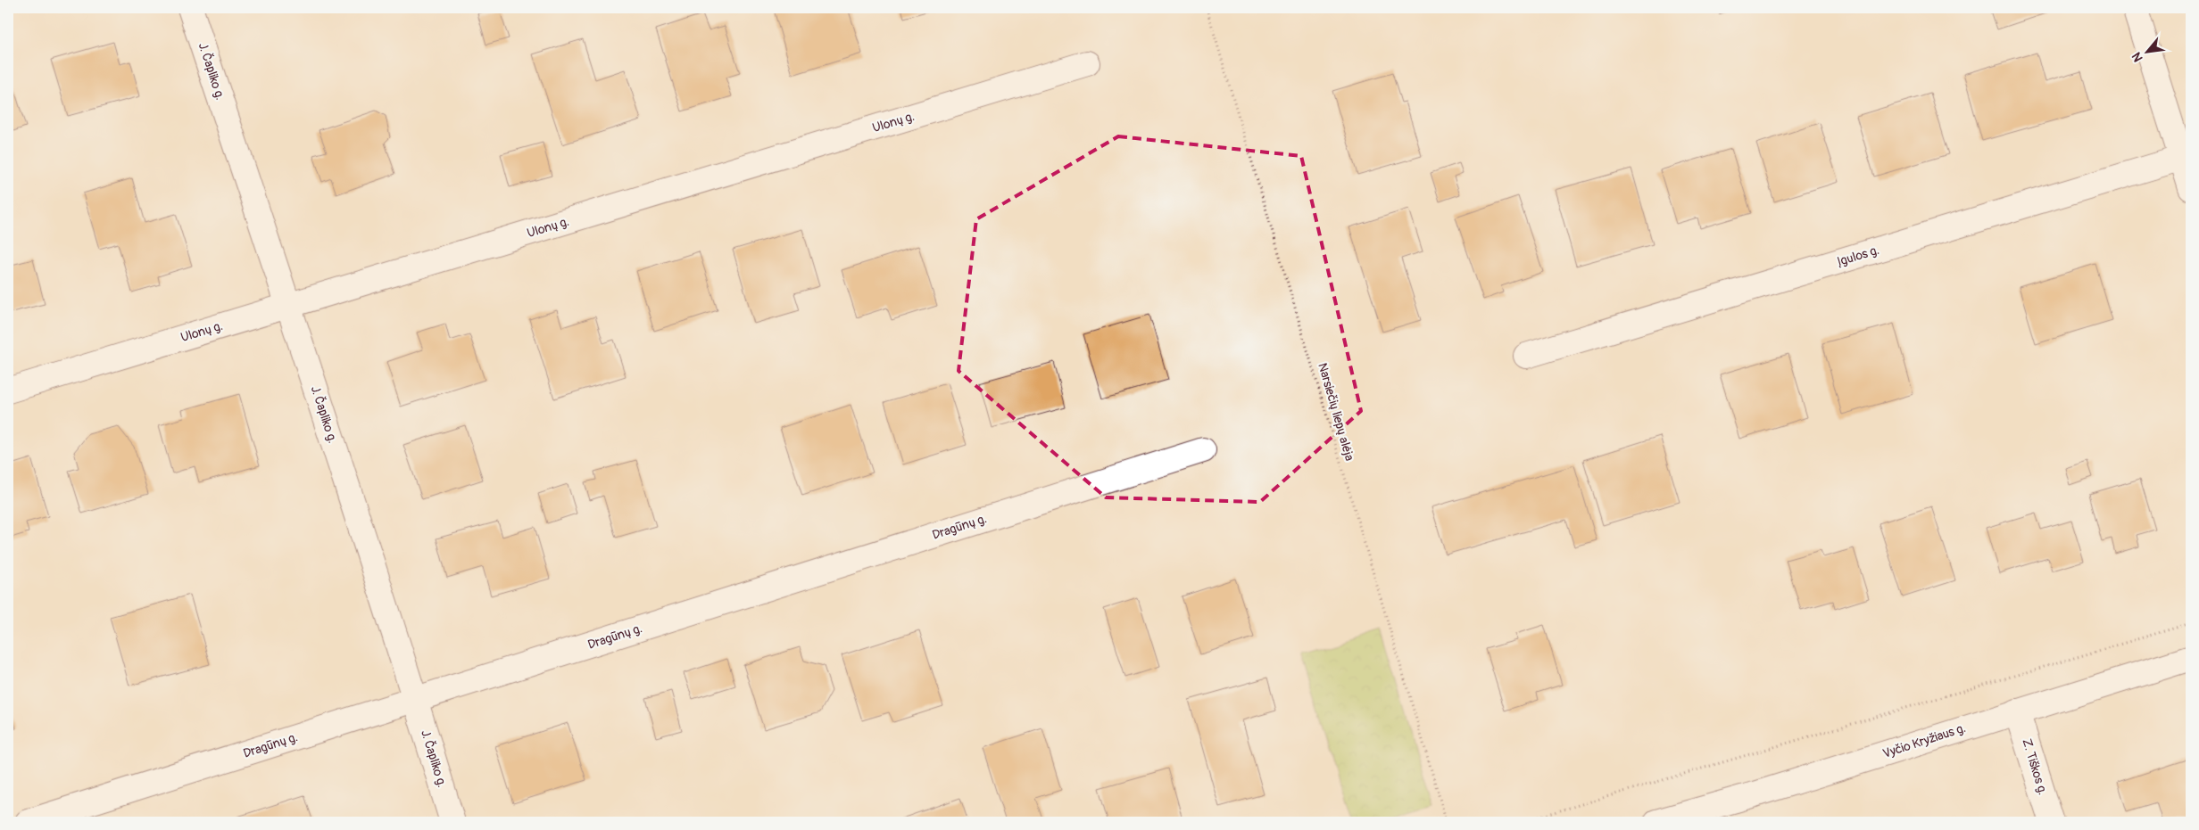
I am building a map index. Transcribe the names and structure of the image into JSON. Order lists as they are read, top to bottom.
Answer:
{
  "streets": {
    "street": [
      "J. Čapliko g.",
      "Ulonų g.",
      "Įgulos g.",
      "Dragūnų g.",
      "Vyčio Kryžiaus g.",
      "Z. Tiškos g."
    ],
    "path": ["Narsiečių liepų alėja"]
  },
  "crossings": [
    ["J. Čapliko g.", "Ulonų g."],
    ["J. Čapliko g.", "Dragūnų g."],
    ["Vyčio Kryžiaus g.", "Z. Tiškos g."]
  ],
  "north": "bottom left"
}
